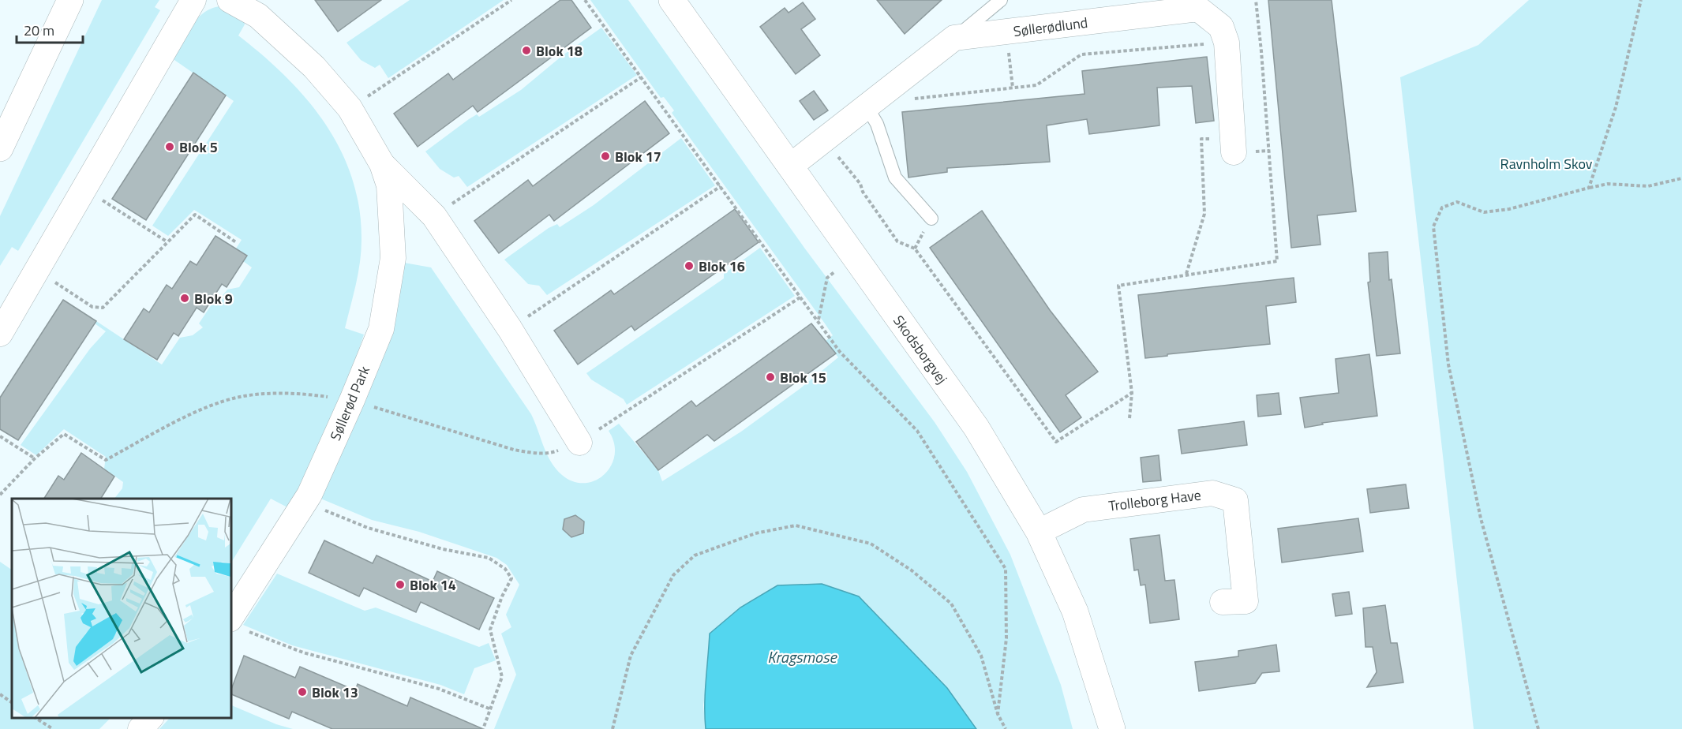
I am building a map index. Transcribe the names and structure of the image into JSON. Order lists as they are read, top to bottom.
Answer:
{
  "streets": {
    "street": [
      "Søllerødlund",
      "Skodsborgvej",
      "Søllerød Park",
      "Trolleborg Have"
    ]
  },
  "crossings": [
    ["Skodsborgvej", "Trolleborg Have"]
  ],
  "water": ["Kragsmose"],
  "parks": ["Ravnholm Skov"],
  "places": [
    "Blok 18",
    "Blok 5",
    "Blok 17",
    "Blok 16",
    "Blok 9",
    "Blok 15",
    "Blok 14",
    "Blok 13"
  ],
  "scale_bar": "20 m"
}
